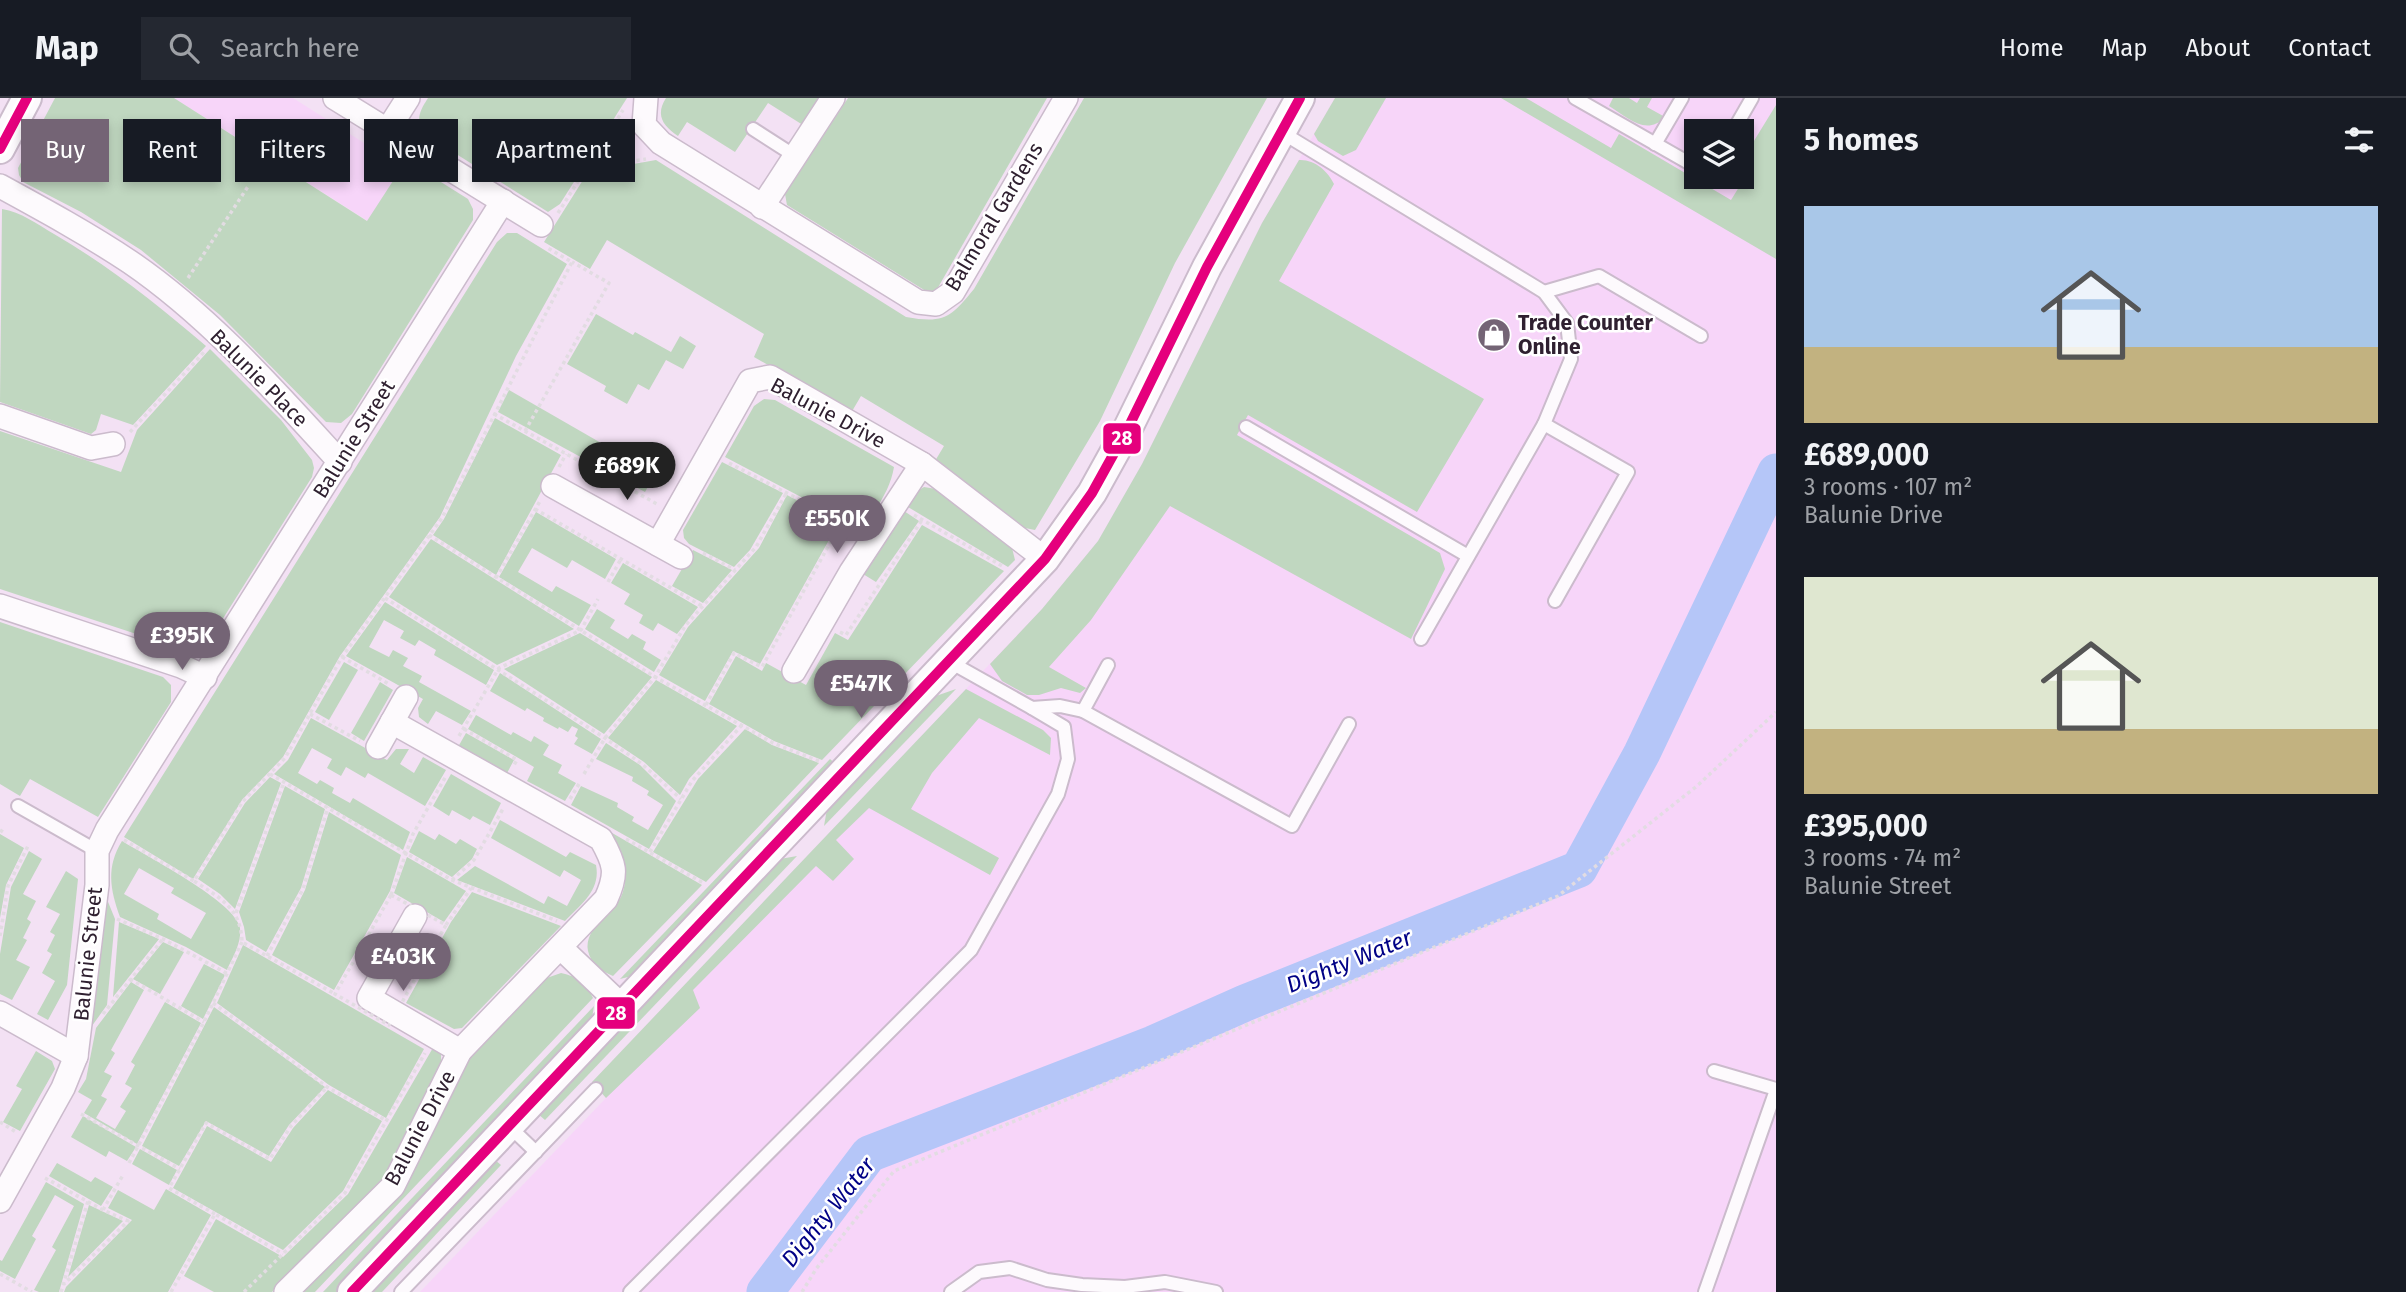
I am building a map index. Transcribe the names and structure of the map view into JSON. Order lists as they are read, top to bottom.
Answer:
{
  "streets": {
    "street": [
      "Balmoral Gardens",
      "Balunie Place",
      "Balunie Drive",
      "Balunie Street"
    ]
  },
  "crossings": [
    ["Balunie Place", "Balunie Street"]
  ],
  "water": ["Dighty Water"],
  "places": {
    "shop": ["Trade Counter Online"]
  },
  "lines": ["transit line 28"],
  "page": {
    "header": "Map",
    "search": "Search here",
    "nav": [
      "Home",
      "Map",
      "About",
      "Contact"
    ],
    "heading": "5 homes",
    "chip": [
      "Buy",
      "Rent",
      "Filters",
      "New",
      "Apartment"
    ],
    "list": [
      {
        "name": "£689,000",
        "note": "3 rooms · 107 m² · Balunie Drive"
      },
      {
        "name": "£395,000",
        "note": "3 rooms · 74 m² · Balunie Street"
      }
    ],
    "price": [
      "£689K",
      "£550K",
      "£395K",
      "£547K",
      "£403K"
    ]
  }
}
